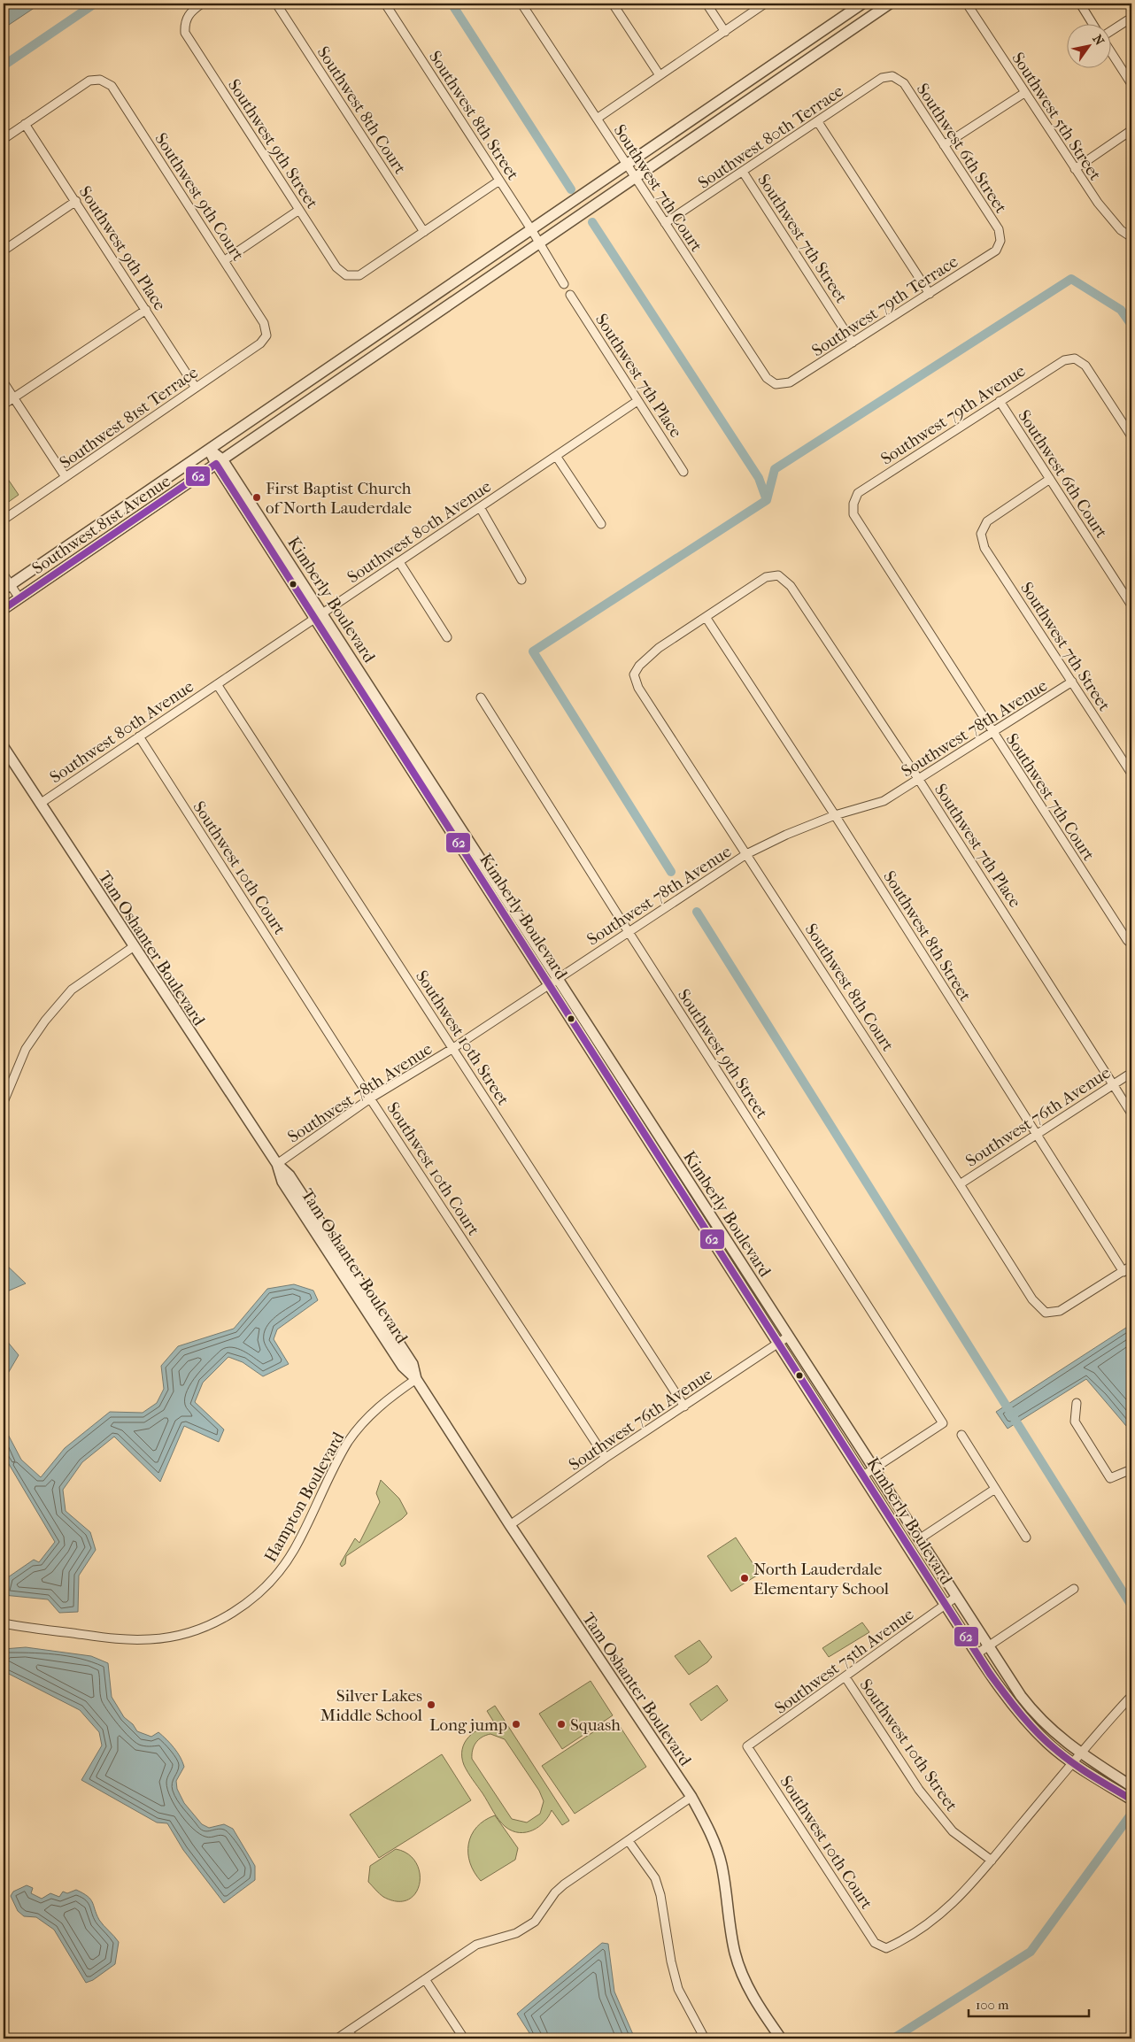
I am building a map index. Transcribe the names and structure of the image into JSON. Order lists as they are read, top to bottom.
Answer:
{
  "streets": {
    "street": [
      "Southwest 8th Court",
      "Southwest 8th Street",
      "Southwest 5th Street",
      "Southwest 80th Terrace",
      "Southwest 9th Street",
      "Southwest 6th Street",
      "Southwest 7th Court",
      "Southwest 9th Court",
      "Southwest 7th Street",
      "Southwest 9th Place",
      "Southwest 79th Terrace",
      "Southwest 7th Place",
      "Southwest 79th Avenue",
      "Southwest 81st Terrace",
      "Southwest 6th Court",
      "Southwest 81st Avenue",
      "Southwest 80th Avenue",
      "Kimberly Boulevard",
      "Southwest 78th Avenue",
      "Southwest 10th Court",
      "Tam Oshanter Boulevard",
      "Southwest 10th Street",
      "Southwest 76th Avenue",
      "Hampton Boulevard",
      "Southwest 75th Avenue"
    ]
  },
  "crossings": [
    ["Southwest 8th Court", "Southwest 8th Street"],
    ["Southwest 8th Court", "Southwest 9th Street"],
    ["Southwest 8th Court", "Southwest 7th Place"],
    ["Southwest 8th Court", "Southwest 78th Avenue"],
    ["Southwest 8th Court", "Southwest 76th Avenue"],
    ["Southwest 8th Street", "Southwest 7th Place"],
    ["Southwest 8th Street", "Southwest 81st Avenue"],
    ["Southwest 8th Street", "Southwest 78th Avenue"],
    ["Southwest 8th Street", "Southwest 76th Avenue"],
    ["Southwest 80th Terrace", "Southwest 6th Street"],
    ["Southwest 80th Terrace", "Southwest 7th Court"],
    ["Southwest 80th Terrace", "Southwest 7th Street"],
    ["Southwest 9th Street", "Kimberly Boulevard"],
    ["Southwest 9th Street", "Southwest 78th Avenue"],
    ["Southwest 6th Street", "Southwest 79th Terrace"],
    ["Southwest 7th Court", "Southwest 79th Terrace"],
    ["Southwest 7th Court", "Southwest 79th Avenue"],
    ["Southwest 7th Court", "Southwest 81st Avenue"],
    ["Southwest 7th Court", "Southwest 78th Avenue"],
    ["Southwest 9th Court", "Southwest 9th Place"],
    ["Southwest 9th Court", "Southwest 81st Terrace"],
    ["Southwest 7th Street", "Southwest 79th Terrace"],
    ["Southwest 7th Street", "Southwest 6th Court"],
    ["Southwest 7th Street", "Southwest 78th Avenue"],
    ["Southwest 9th Place", "Southwest 81st Terrace"],
    ["Southwest 7th Place", "Southwest 80th Avenue"],
    ["Southwest 7th Place", "Southwest 78th Avenue"],
    ["Southwest 7th Place", "Southwest 76th Avenue"],
    ["Southwest 79th Avenue", "Southwest 6th Court"],
    ["Southwest 81st Avenue", "Kimberly Boulevard"],
    ["Southwest 80th Avenue", "Kimberly Boulevard"],
    ["Southwest 80th Avenue", "Southwest 10th Court"],
    ["Southwest 80th Avenue", "Tam Oshanter Boulevard"],
    ["Southwest 80th Avenue", "Southwest 10th Street"],
    ["Kimberly Boulevard", "Southwest 78th Avenue"],
    ["Kimberly Boulevard", "Southwest 76th Avenue"],
    ["Kimberly Boulevard", "Southwest 75th Avenue"],
    ["Southwest 78th Avenue", "Southwest 10th Court"],
    ["Southwest 78th Avenue", "Tam Oshanter Boulevard"],
    ["Southwest 78th Avenue", "Southwest 10th Street"],
    ["Southwest 10th Court", "Southwest 10th Street"],
    ["Southwest 10th Court", "Southwest 76th Avenue"],
    ["Southwest 10th Court", "Southwest 75th Avenue"],
    ["Tam Oshanter Boulevard", "Southwest 76th Avenue"],
    ["Tam Oshanter Boulevard", "Hampton Boulevard"],
    ["Southwest 10th Street", "Southwest 76th Avenue"],
    ["Southwest 10th Street", "Southwest 75th Avenue"]
  ],
  "places": [
    "First Baptist Church of North Lauderdale",
    "North Lauderdale Elementary School",
    "Silver Lakes Middle School",
    "Long jump",
    "Squash"
  ],
  "lines": ["transit line 62"],
  "scale_bar": "100 m",
  "north": "top right"
}
